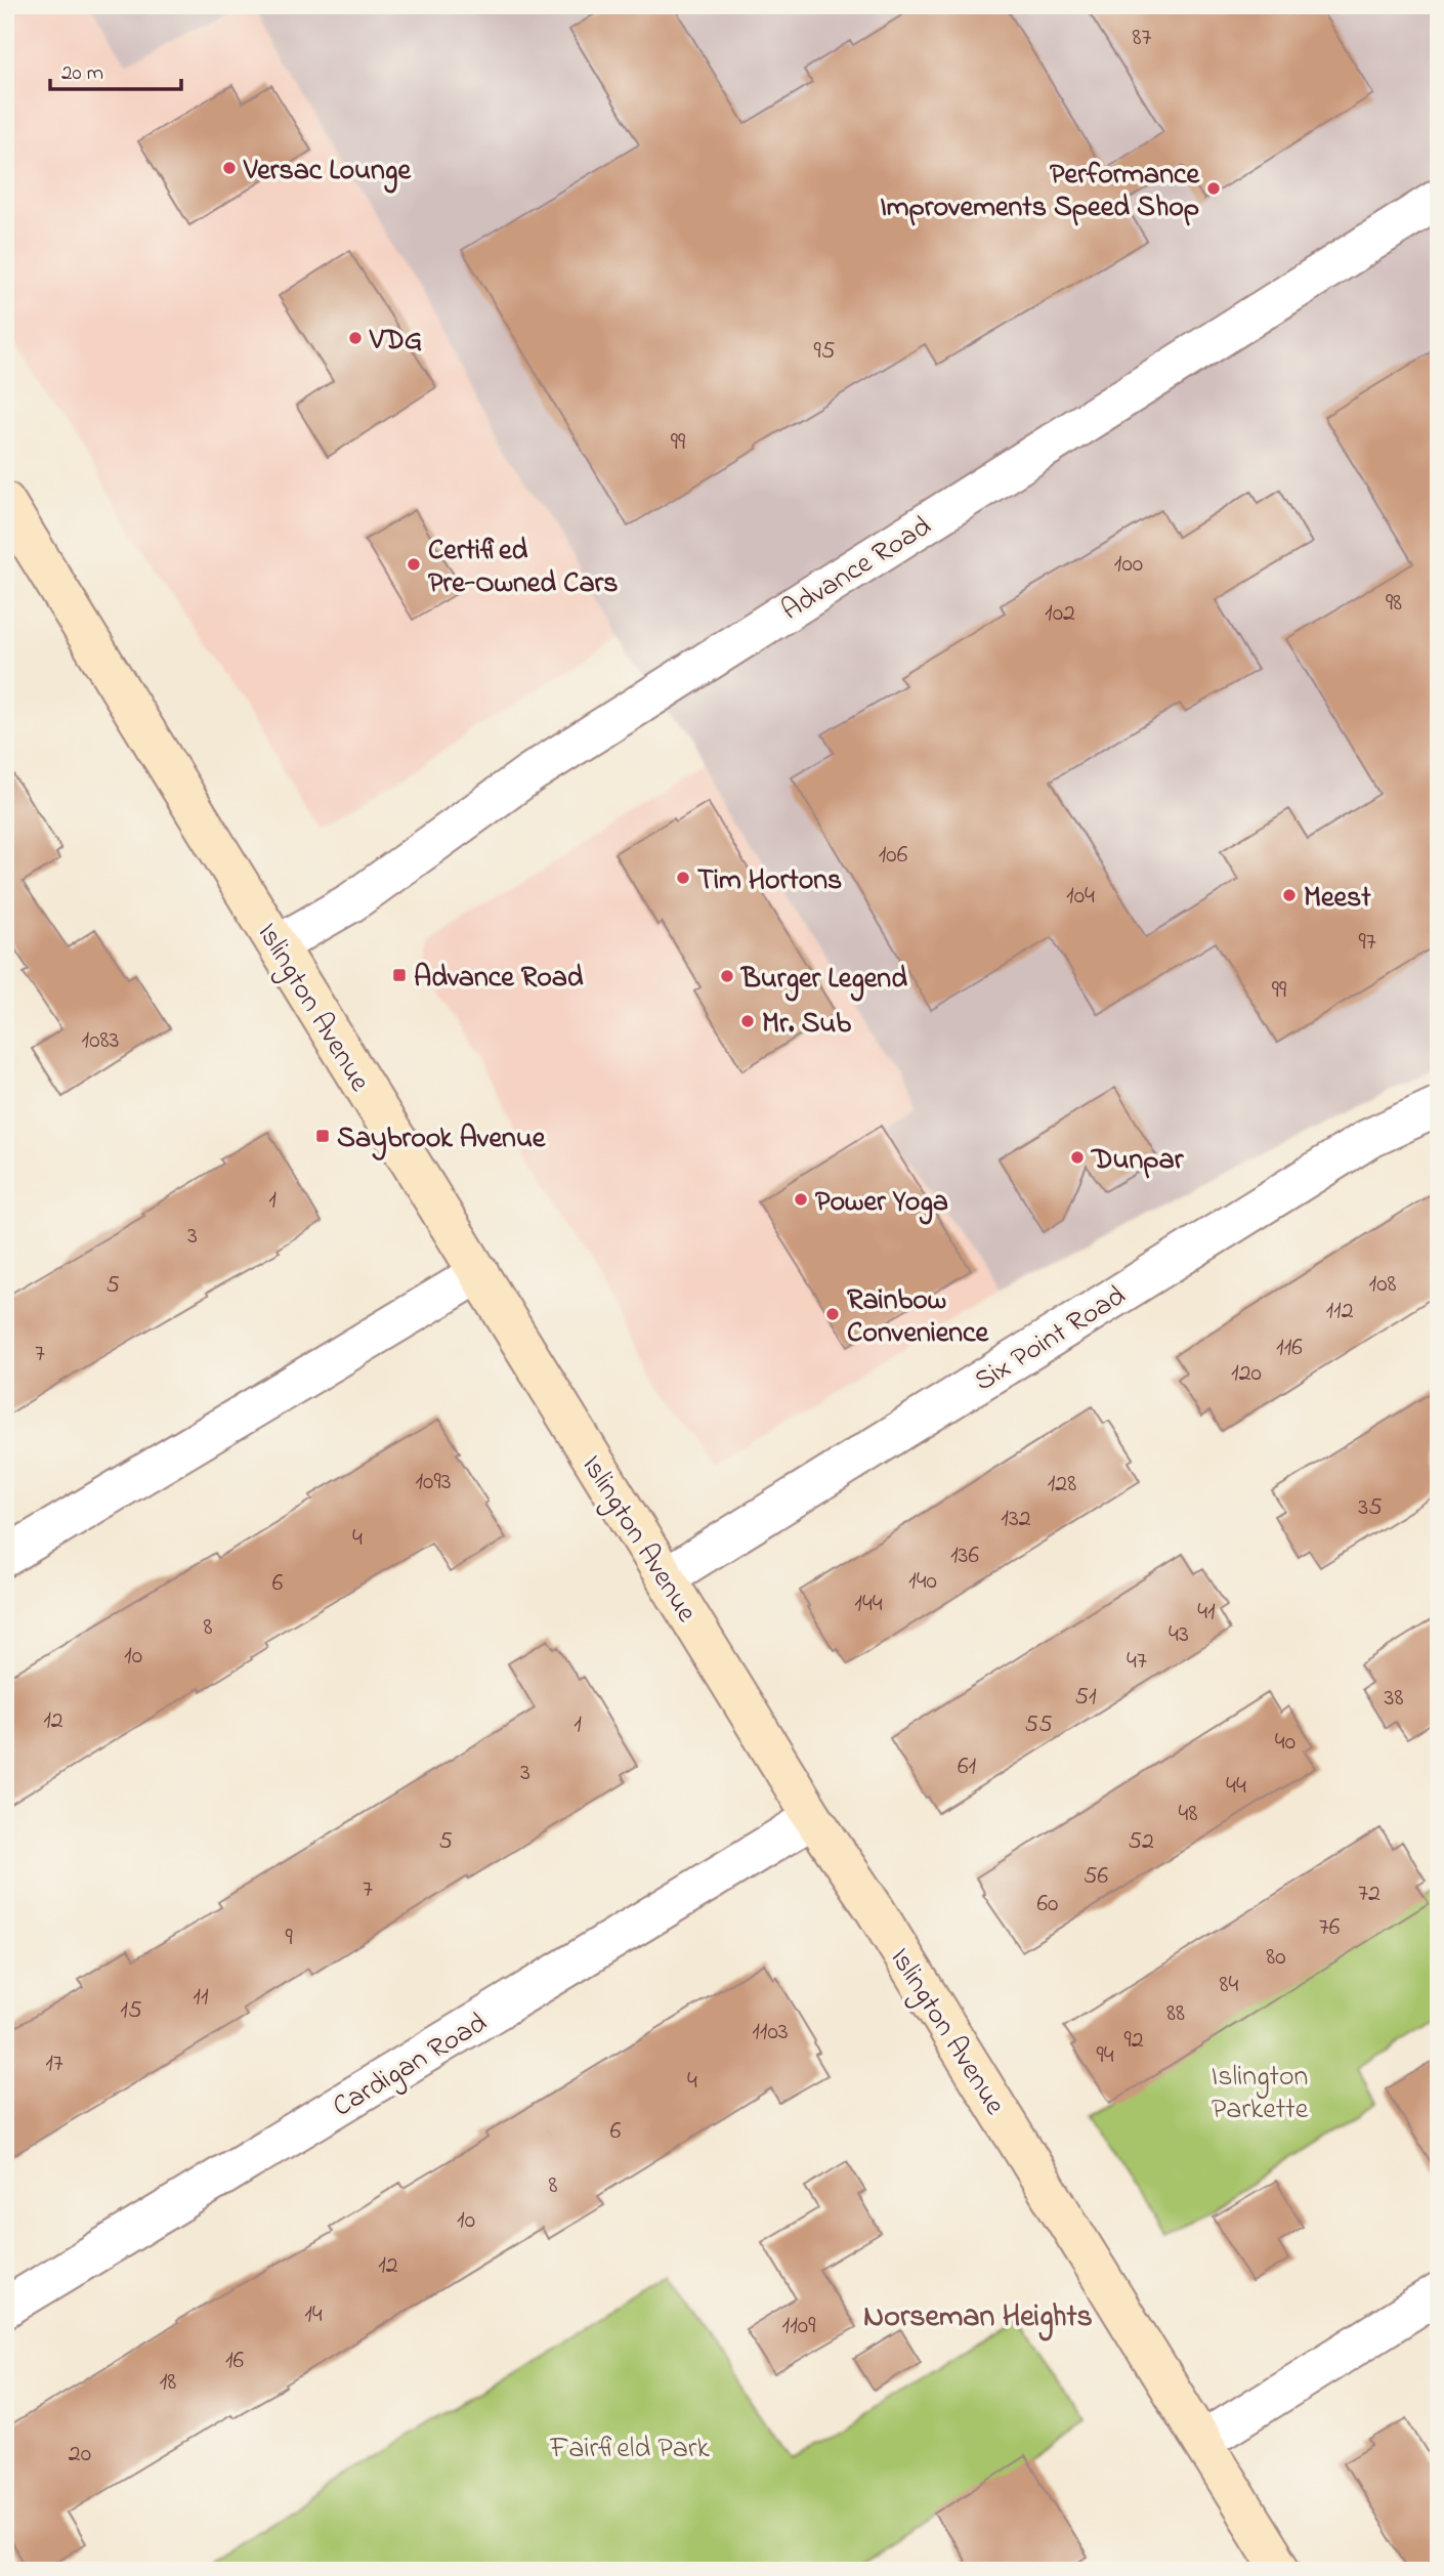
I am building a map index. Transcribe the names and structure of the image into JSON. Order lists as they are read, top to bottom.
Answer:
{
  "streets": {
    "main road": ["Islington Avenue"],
    "street": ["Advance Road", "Six Point Road", "Cardigan Road"]
  },
  "crossings": [
    ["Advance Road", "Islington Avenue"],
    ["Islington Avenue", "Six Point Road"],
    ["Islington Avenue", "Cardigan Road"]
  ],
  "districts": ["Norseman Heights"],
  "parks": ["Islington Parkette", "Fairfield Park"],
  "places": {
    "other": [
      "Versac Lounge",
      "Performance Improvements Speed Shop",
      "VDG",
      "Certified Pre-Owned Cars",
      "Tim Hortons",
      "Meest",
      "Burger Legend",
      "Mr. Sub",
      "Dunpar",
      "Power Yoga",
      "Rainbow Convenience"
    ],
    "transit": ["Advance Road", "Saybrook Avenue"]
  },
  "house_numbers": [
    "87",
    "95",
    "99",
    "100",
    "98",
    "102",
    "106",
    "104",
    "97",
    "99",
    "1083",
    "1",
    "3",
    "108",
    "5",
    "112",
    "116",
    "7",
    "120",
    "1093",
    "128",
    "35",
    "132",
    "4",
    "136",
    "140",
    "6",
    "144",
    "41",
    "8",
    "43",
    "10",
    "47",
    "51",
    "38",
    "12",
    "1",
    "55",
    "40",
    "61",
    "3",
    "44",
    "48",
    "5",
    "52",
    "56",
    "7",
    "72",
    "60",
    "76",
    "9",
    "80",
    "84",
    "11",
    "15",
    "88",
    "1103",
    "92",
    "94",
    "17",
    "4",
    "6",
    "8",
    "10",
    "12",
    "14",
    "1109",
    "16",
    "18",
    "20"
  ],
  "scale_bar": "20 m"
}
